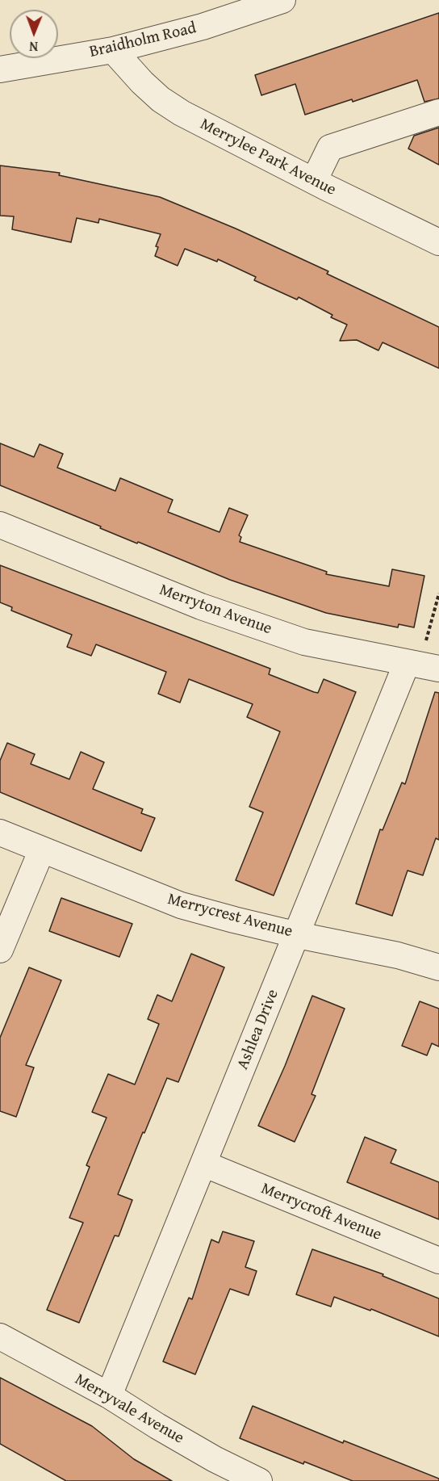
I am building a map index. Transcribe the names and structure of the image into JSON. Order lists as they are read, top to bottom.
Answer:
{
  "streets": {
    "street": [
      "Braidholm Road",
      "Merrylee Park Avenue",
      "Merryton Avenue",
      "Merrycrest Avenue",
      "Ashlea Drive",
      "Merrycroft Avenue",
      "Merryvale Avenue"
    ]
  },
  "crossings": [
    ["Braidholm Road", "Merrylee Park Avenue"],
    ["Merryton Avenue", "Ashlea Drive"],
    ["Merrycrest Avenue", "Ashlea Drive"],
    ["Ashlea Drive", "Merrycroft Avenue"],
    ["Ashlea Drive", "Merryvale Avenue"]
  ],
  "north": "bottom"
}
